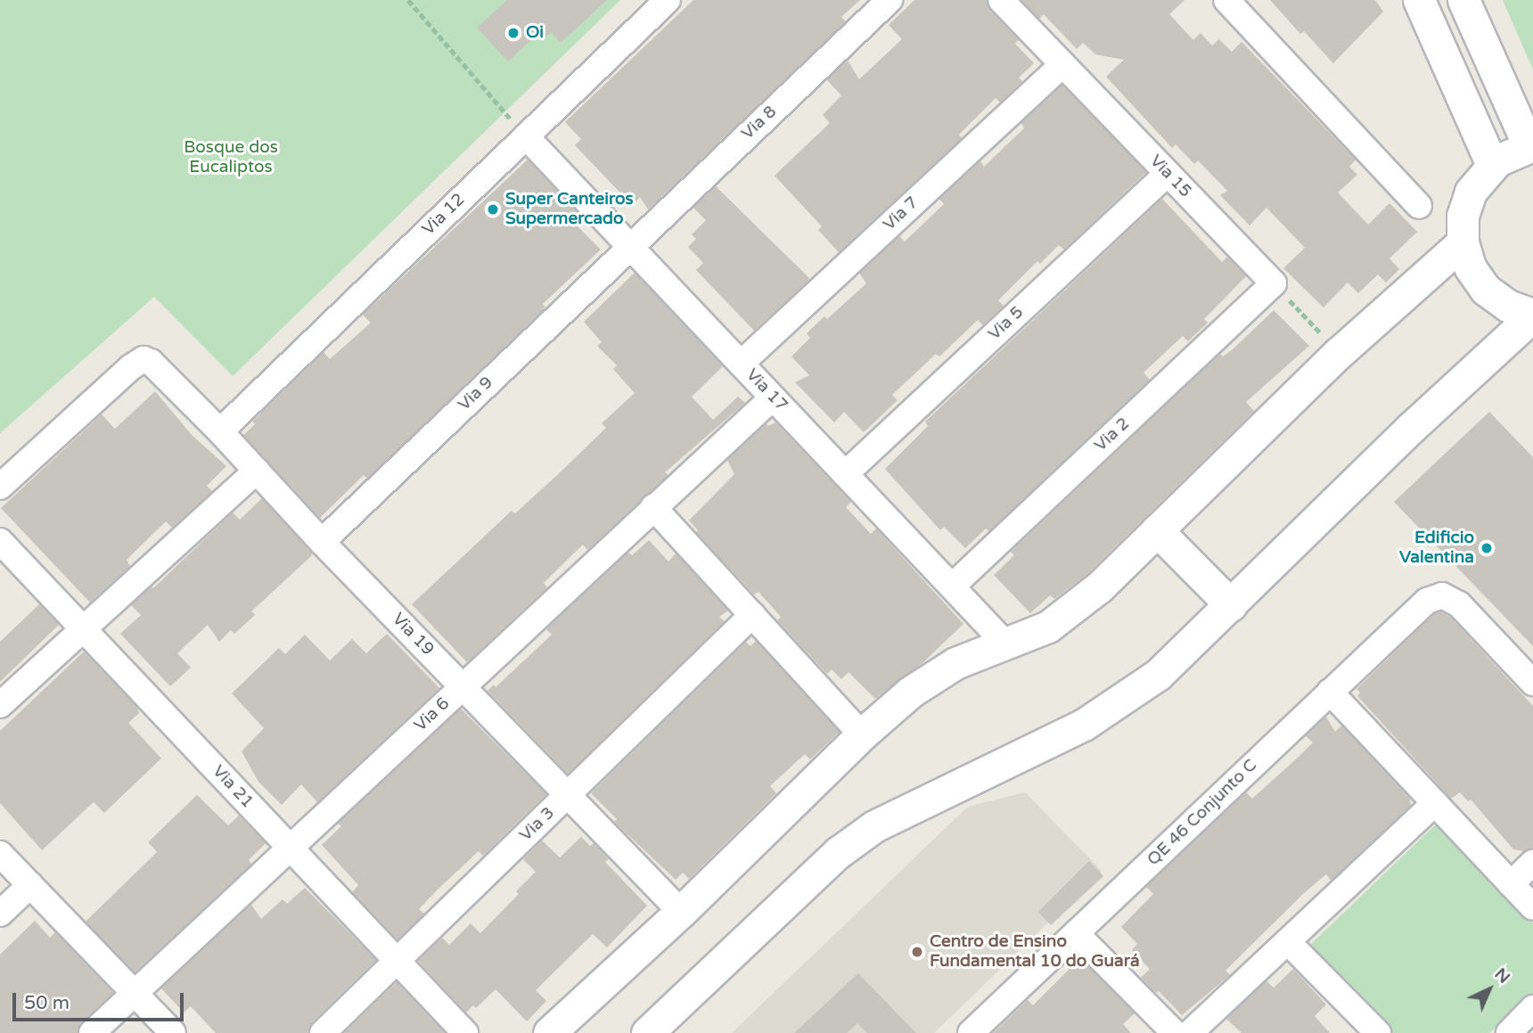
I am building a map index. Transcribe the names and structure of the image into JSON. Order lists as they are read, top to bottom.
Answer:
{
  "streets": {
    "street": [
      "Via 8",
      "Via 15",
      "Via 7",
      "Via 12",
      "Via 5",
      "Via 17",
      "Via 9",
      "Via 2",
      "Via 19",
      "Via 6",
      "Via 21",
      "QE 46 Conjunto C",
      "Via 3"
    ]
  },
  "crossings": [
    ["Via 8", "Via 17"],
    ["Via 8", "Via 9"],
    ["Via 15", "Via 7"],
    ["Via 15", "Via 5"],
    ["Via 15", "Via 2"],
    ["Via 7", "Via 17"],
    ["Via 12", "Via 17"],
    ["Via 12", "Via 19"],
    ["Via 5", "Via 17"],
    ["Via 17", "Via 9"],
    ["Via 17", "Via 2"],
    ["Via 17", "Via 6"],
    ["Via 9", "Via 19"],
    ["Via 19", "Via 6"],
    ["Via 19", "Via 3"],
    ["Via 6", "Via 21"],
    ["Via 21", "Via 3"]
  ],
  "parks": ["Bosque dos Eucaliptos"],
  "places": [
    "Oi",
    "Super Canteiros Supermercado",
    "Edificio Valentina",
    "Centro de Ensino Fundamental 10 do Guará"
  ],
  "scale_bar": "50 m",
  "north": "top right"
}
